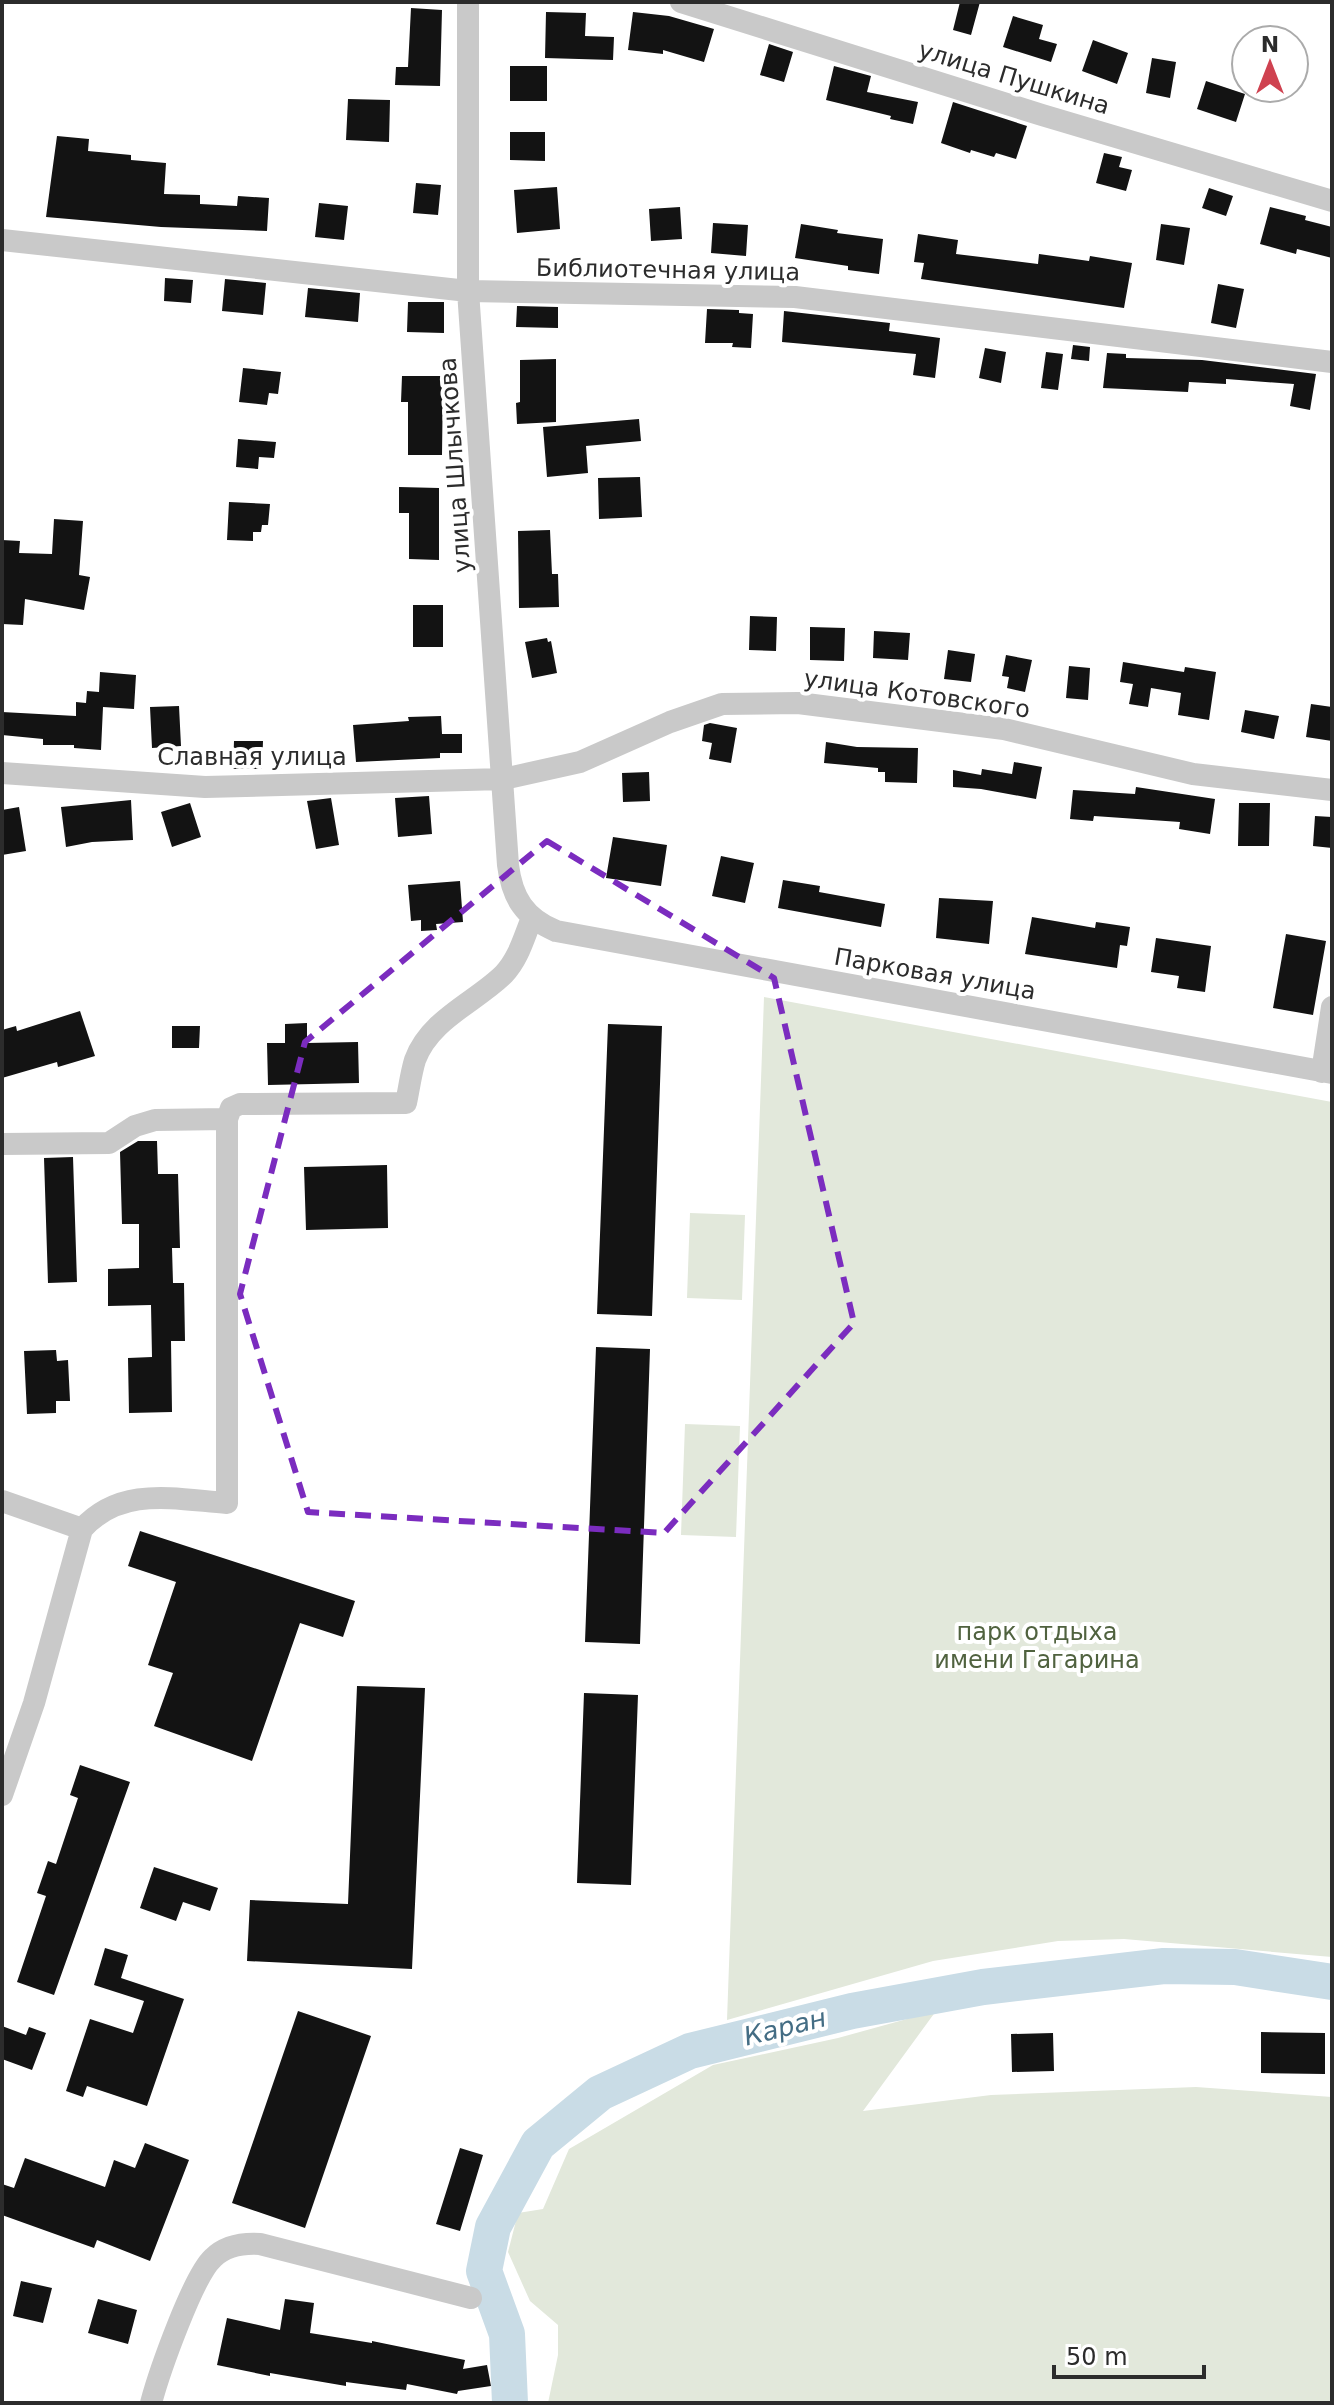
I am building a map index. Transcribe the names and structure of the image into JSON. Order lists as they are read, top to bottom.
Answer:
{
  "streets": {
    "street": [
      "улица Пушкина",
      "Библиотечная улица",
      "улица Шлычкова",
      "улица Котовского",
      "Славная улица",
      "Парковая улица"
    ]
  },
  "crossings": [
    ["Библиотечная улица", "улица Шлычкова"],
    ["улица Шлычкова", "улица Котовского"],
    ["улица Шлычкова", "Славная улица"],
    ["улица Шлычкова", "Парковая улица"],
    ["улица Котовского", "Славная улица"]
  ],
  "water": ["Каран"],
  "parks": ["парк отдыха имени Гагарина"],
  "scale_bar": "50 m",
  "north": "top"
}
